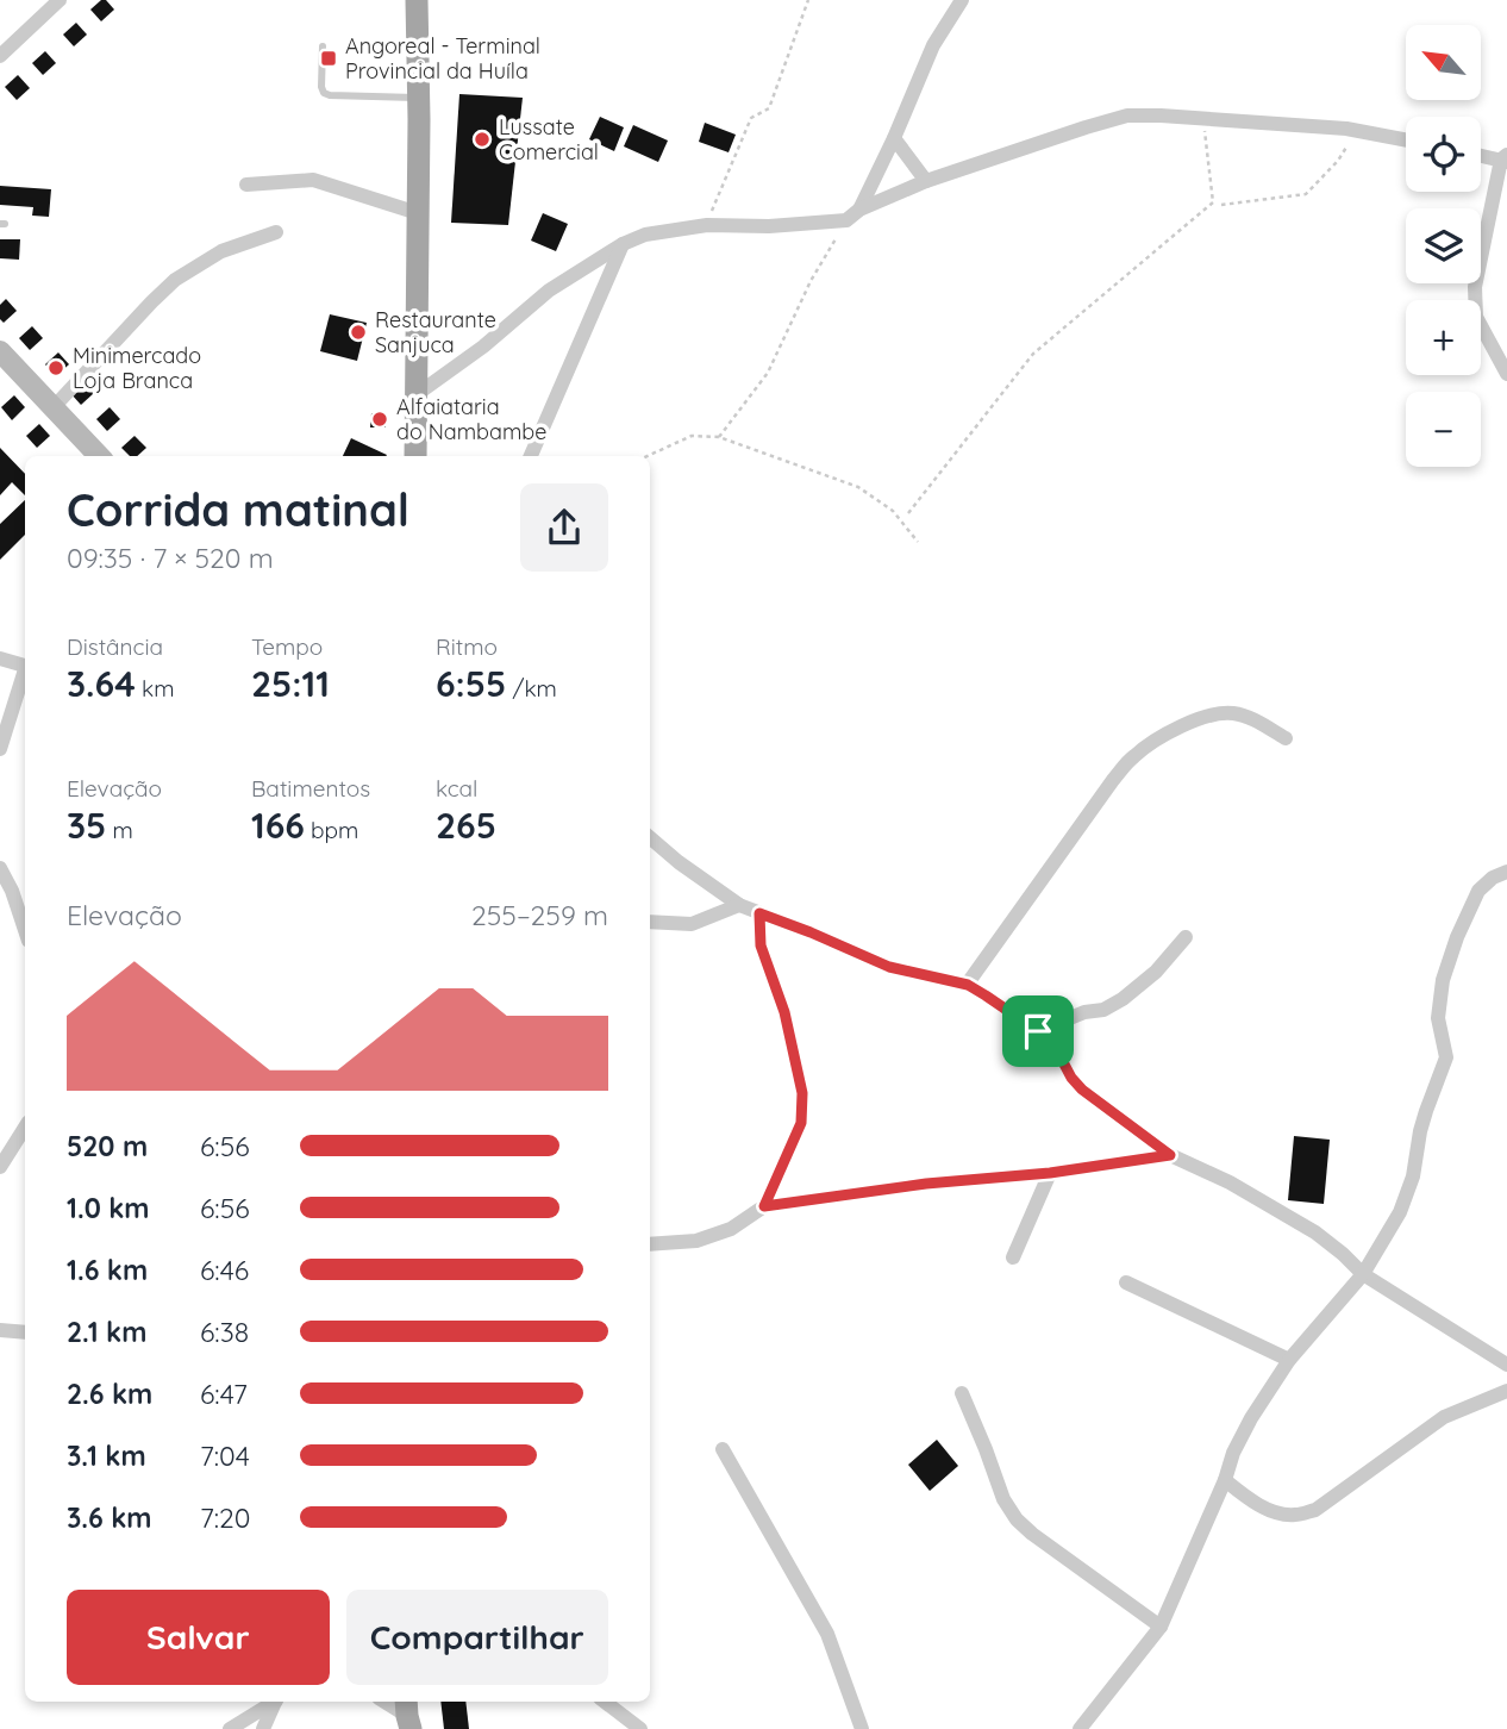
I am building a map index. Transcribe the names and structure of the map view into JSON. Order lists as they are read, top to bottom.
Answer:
{
  "places": {
    "transit": ["Angoreal - Terminal Provincial da Huíla"],
    "other": [
      "Lussate Comercial",
      "Restaurante Sanjuca",
      "Minimercado Loja Branca",
      "Alfaiataria do Nambambe"
    ]
  },
  "north": "top left",
  "page": {
    "map_buttons": ["+", "−"],
    "heading": ["Corrida matinal", "09:35 · 7 × 520 m"],
    "stats": [
      ["Distância", "3.64 km"],
      ["Tempo", "25:11"],
      ["Ritmo", "6:55 /km"],
      ["Elevação", "35 m"],
      ["Batimentos", "166 bpm"],
      ["kcal", "265"]
    ],
    "chart": ["Elevação", "255–259 m"],
    "list": [
      {
        "name": "520 m",
        "note": "6:56"
      },
      {
        "name": "1.0 km",
        "note": "6:56"
      },
      {
        "name": "1.6 km",
        "note": "6:46"
      },
      {
        "name": "2.1 km",
        "note": "6:38"
      },
      {
        "name": "2.6 km",
        "note": "6:47"
      },
      {
        "name": "3.1 km",
        "note": "7:04"
      },
      {
        "name": "3.6 km",
        "note": "7:20"
      }
    ],
    "buttons": ["Salvar", "Compartilhar"]
  }
}
